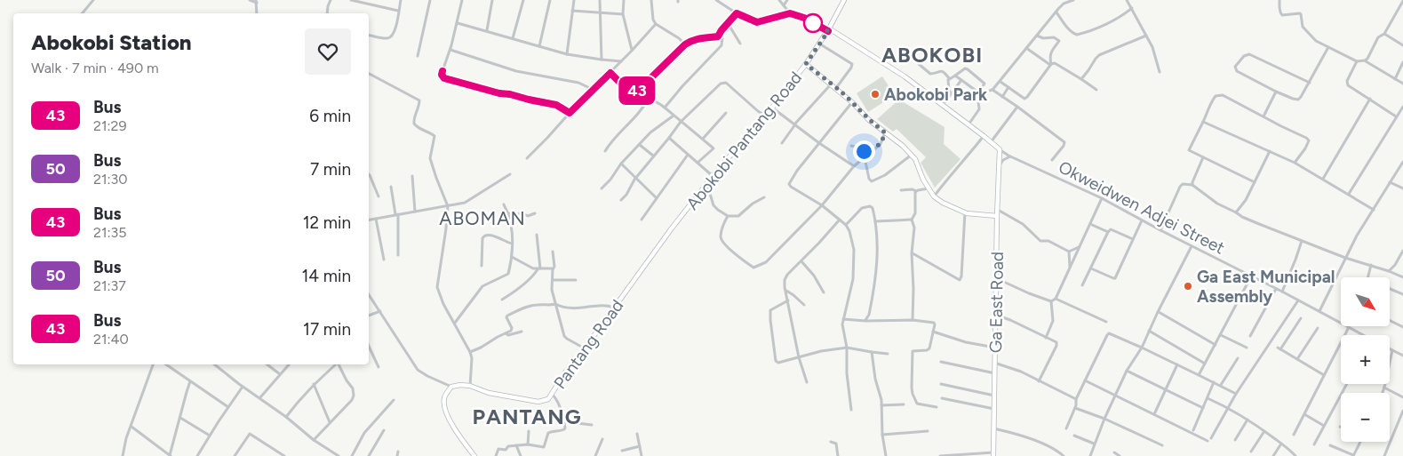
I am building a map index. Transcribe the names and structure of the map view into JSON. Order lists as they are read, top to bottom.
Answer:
{
  "streets": {
    "street": [
      "Abokobi Pantang Road",
      "Okweidwen Adjei Street",
      "Ga East Road",
      "Pantang Road"
    ]
  },
  "crossings": [
    ["Abokobi Pantang Road", "Pantang Road"],
    ["Okweidwen Adjei Street", "Ga East Road"]
  ],
  "districts": ["ABOKOBI", "ABOMAN", "PANTANG"],
  "places": ["Abokobi Park", "Ga East Municipal Assembly"],
  "lines": ["bus line 43"],
  "north": "bottom right",
  "page": {
    "on_map": "43",
    "heading": ["Abokobi Station", "Walk · 7 min · 490 m"],
    "list": [
      {
        "mark": "43",
        "name": "Bus",
        "note": "21:29",
        "value": "6 min"
      },
      {
        "mark": "50",
        "name": "Bus",
        "note": "21:30",
        "value": "7 min"
      },
      {
        "mark": "43",
        "name": "Bus",
        "note": "21:35",
        "value": "12 min"
      },
      {
        "mark": "50",
        "name": "Bus",
        "note": "21:37",
        "value": "14 min"
      },
      {
        "mark": "43",
        "name": "Bus",
        "note": "21:40",
        "value": "17 min"
      }
    ],
    "map_buttons": ["+", "−"]
  }
}
